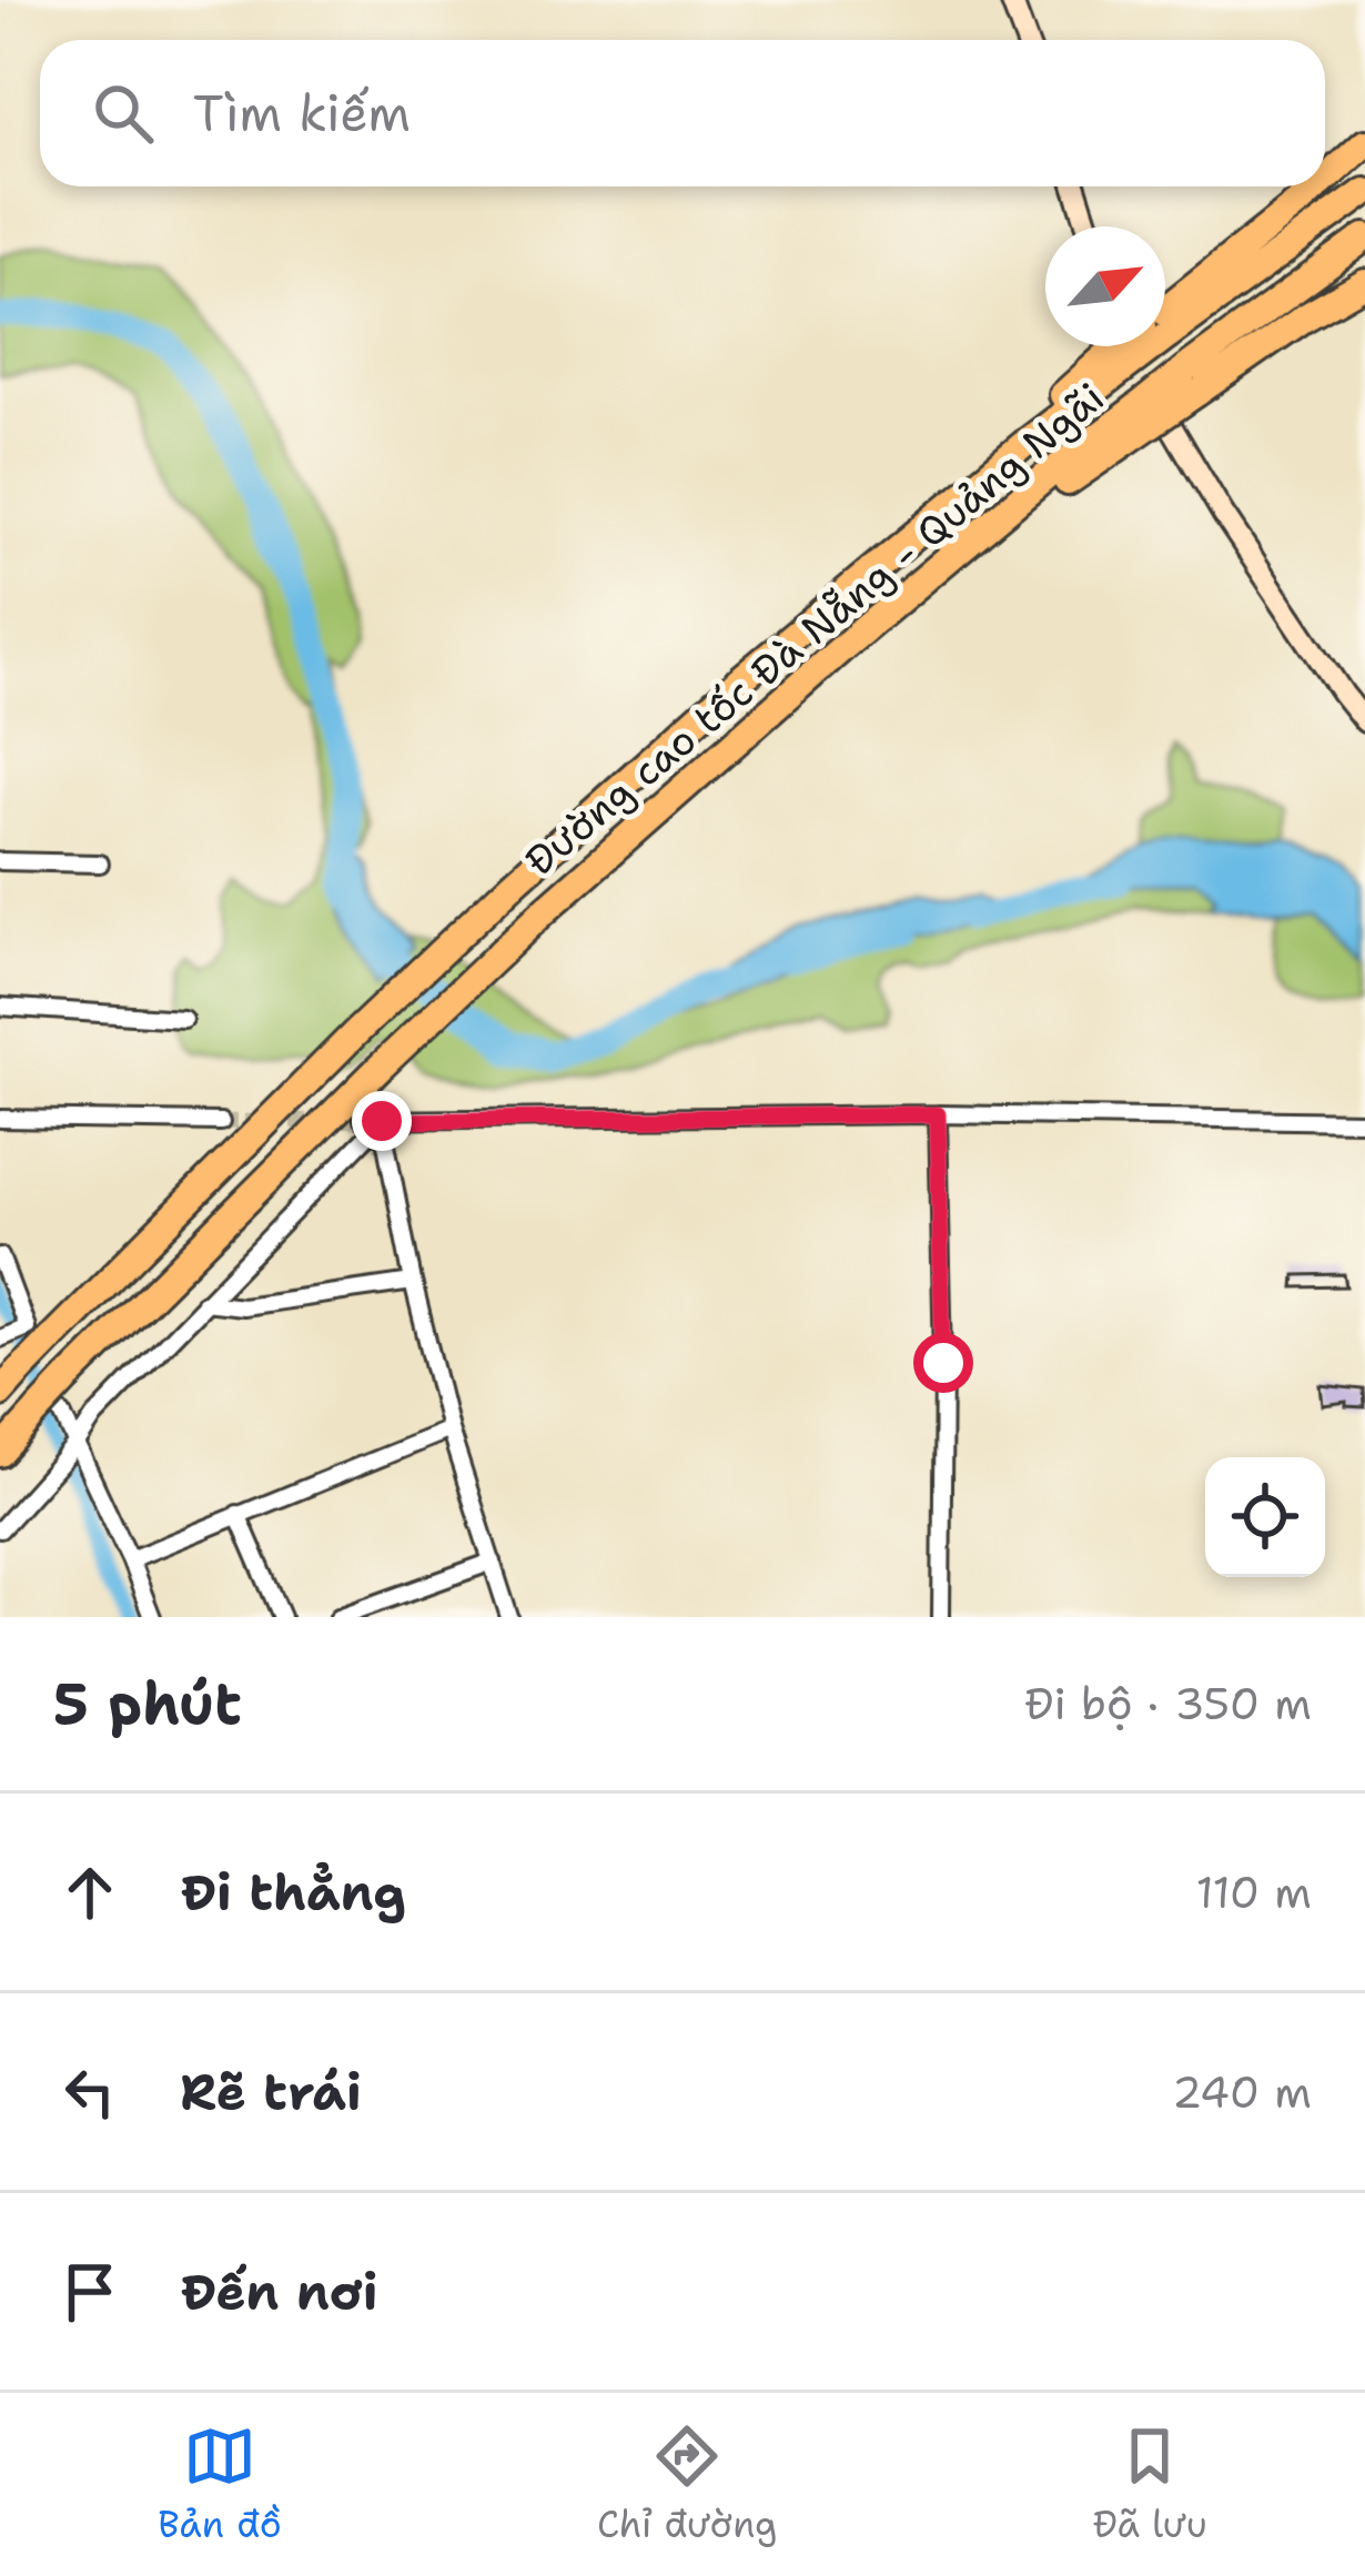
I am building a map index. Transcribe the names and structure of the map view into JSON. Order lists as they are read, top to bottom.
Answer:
{
  "streets": {
    "highway": ["Đường cao tốc Đà Nẵng - Quảng Ngãi"]
  },
  "north": "top right",
  "page": {
    "search": "Tìm kiếm",
    "heading": ["5 phút", "Đi bộ · 350 m"],
    "list": [
      ["Đi thẳng", "110 m"],
      ["Rẽ trái", "240 m"],
      "Đến nơi"
    ],
    "nav": ["Bản đồ", "Chỉ đường", "Đã lưu"]
  }
}
